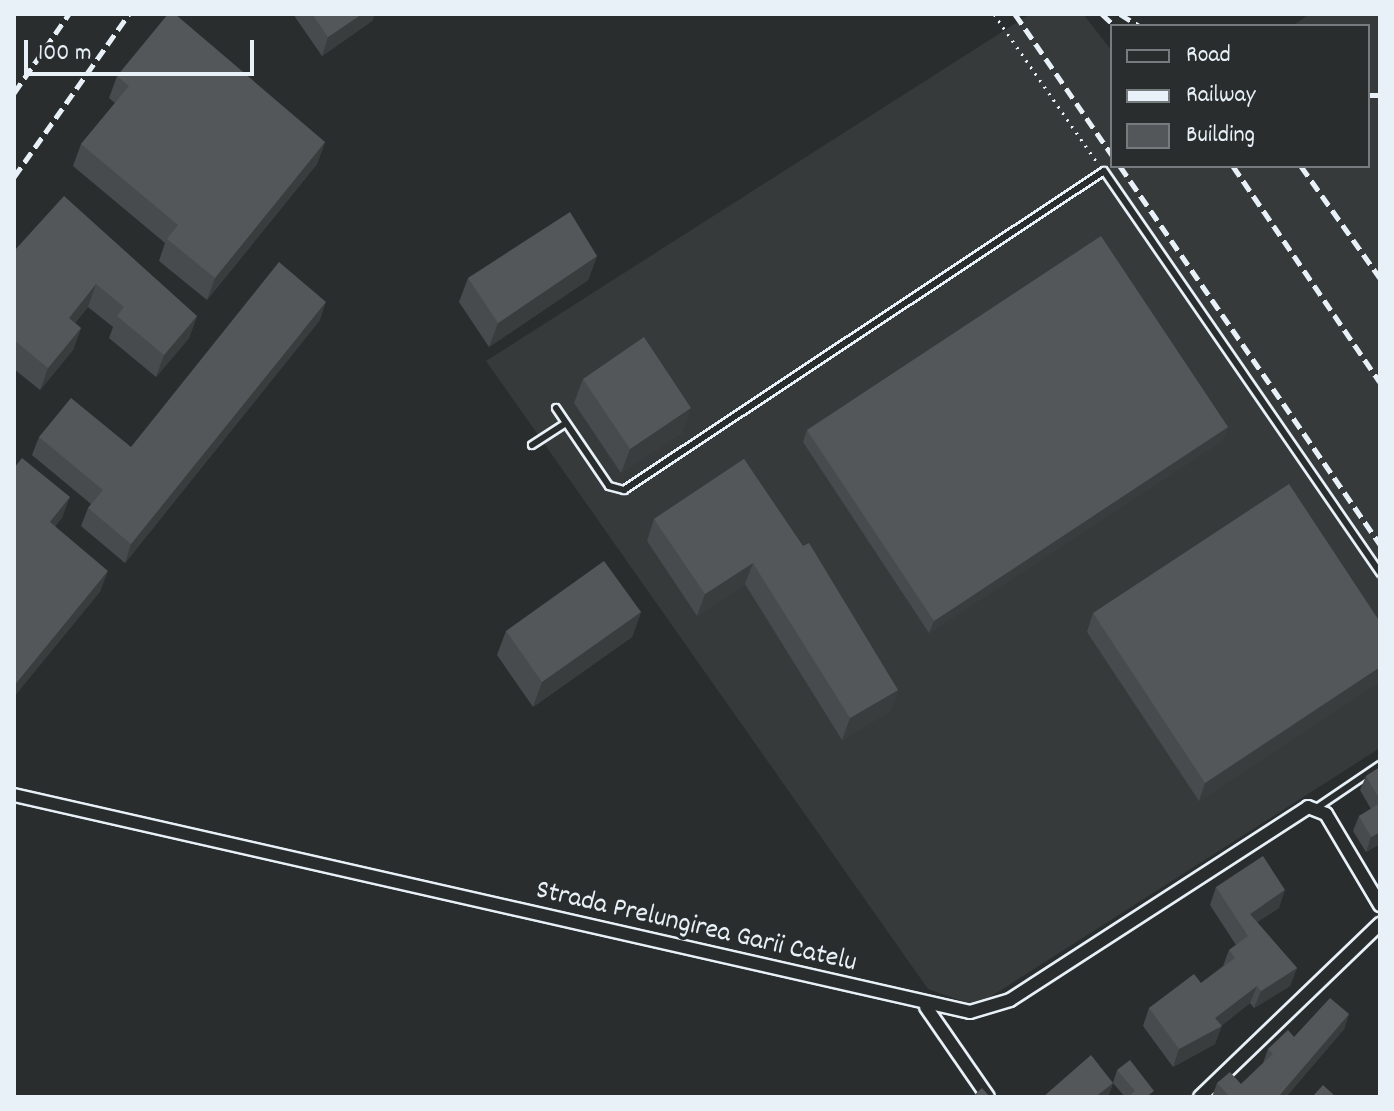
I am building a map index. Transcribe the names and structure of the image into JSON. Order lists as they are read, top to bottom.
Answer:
{
  "streets": {
    "street": ["Strada Prelungirea Garii Catelu"]
  },
  "legend": ["Road", "Railway", "Building"],
  "scale_bar": "100 m"
}
